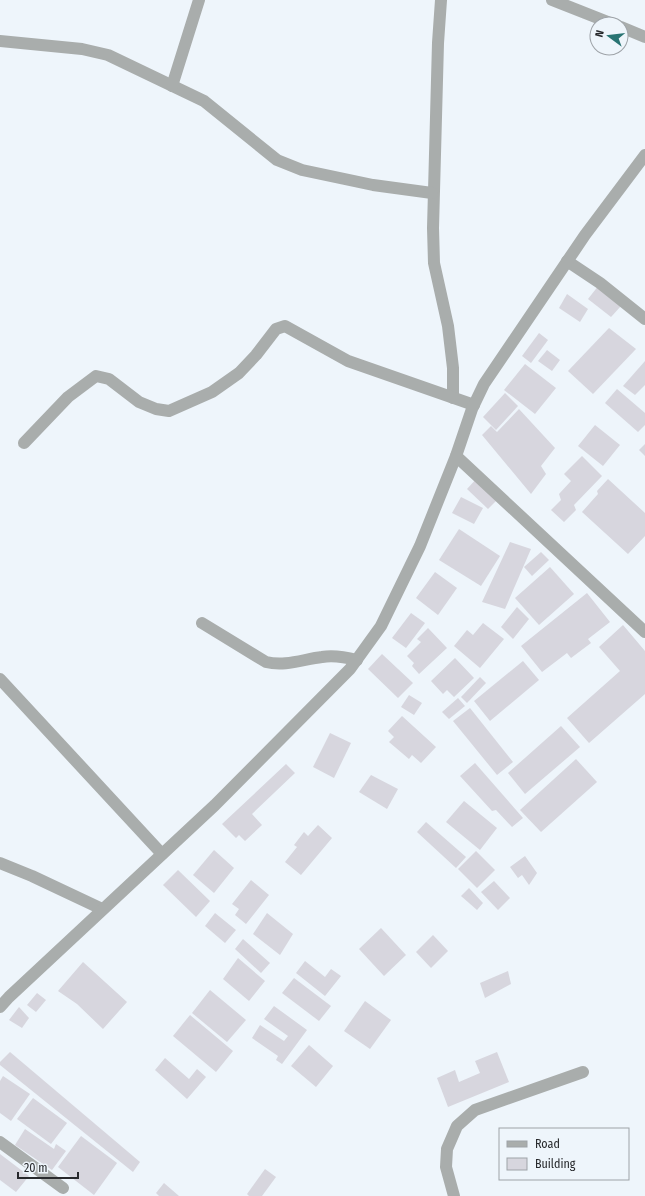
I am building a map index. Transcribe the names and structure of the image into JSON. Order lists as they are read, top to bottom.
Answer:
{
  "legend": ["Road", "Building"],
  "scale_bar": "20 m",
  "north": "left"
}
